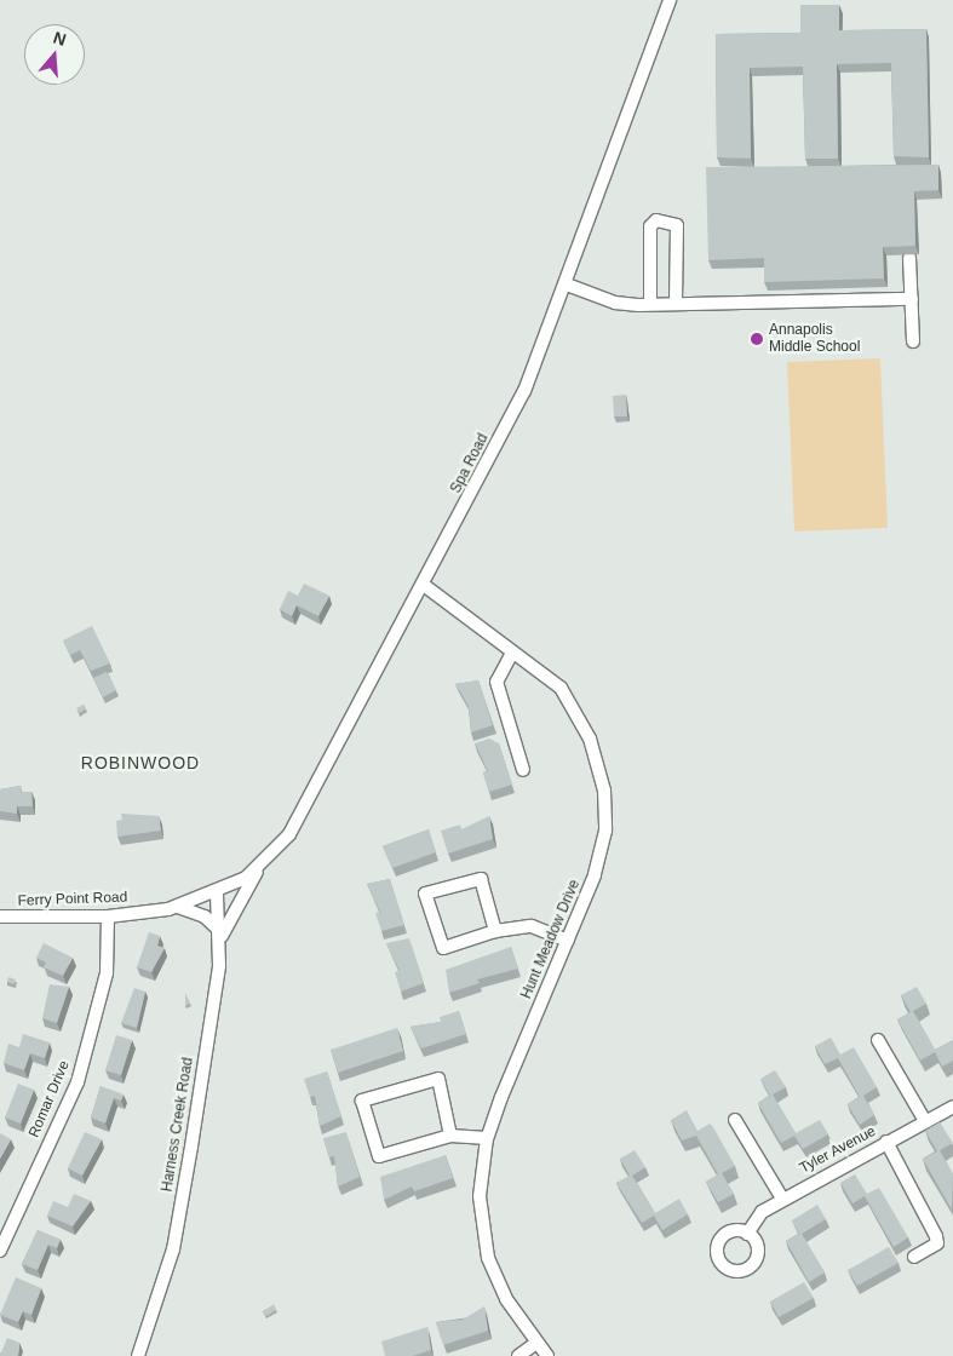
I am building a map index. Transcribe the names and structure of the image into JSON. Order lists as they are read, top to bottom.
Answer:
{
  "streets": {
    "street": [
      "Spa Road",
      "Ferry Point Road",
      "Hunt Meadow Drive",
      "Romar Drive",
      "Harness Creek Road",
      "Tyler Avenue"
    ]
  },
  "crossings": [
    ["Spa Road", "Ferry Point Road"],
    ["Spa Road", "Hunt Meadow Drive"],
    ["Spa Road", "Harness Creek Road"],
    ["Ferry Point Road", "Romar Drive"],
    ["Ferry Point Road", "Harness Creek Road"]
  ],
  "districts": ["ROBINWOOD"],
  "places": ["Annapolis Middle School"],
  "north": "top"
}
